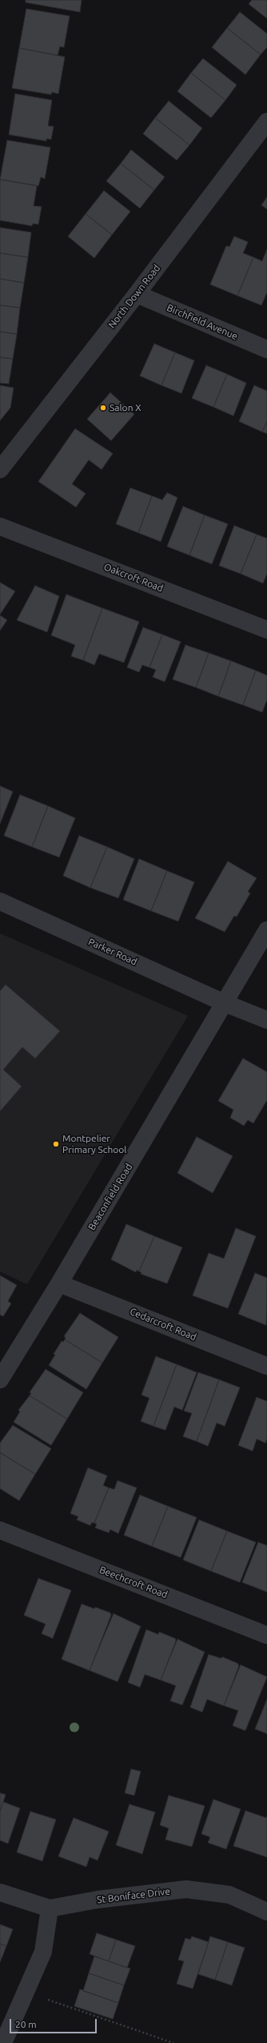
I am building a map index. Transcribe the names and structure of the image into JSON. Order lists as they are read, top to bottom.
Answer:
{
  "streets": {
    "street": [
      "North Down Road",
      "Birchfield Avenue",
      "Oakcroft Road",
      "Parker Road",
      "Beaconfield Road",
      "Cedarcroft Road",
      "Beechcroft Road",
      "St Boniface Drive"
    ]
  },
  "crossings": [
    ["North Down Road", "Birchfield Avenue"],
    ["Parker Road", "Beaconfield Road"],
    ["Beaconfield Road", "Cedarcroft Road"]
  ],
  "places": ["Salon X", "Montpelier Primary School"],
  "scale_bar": "20 m"
}
